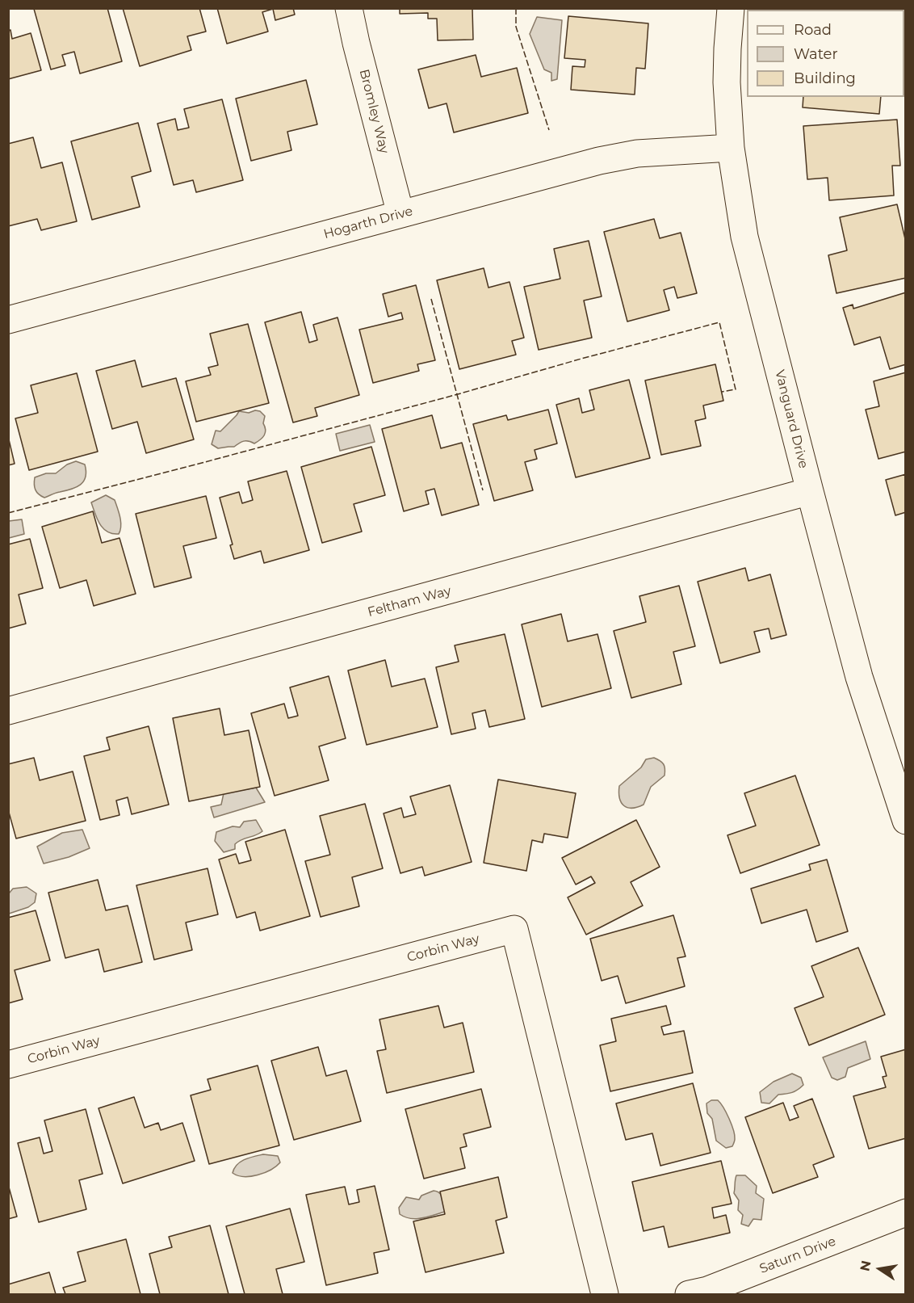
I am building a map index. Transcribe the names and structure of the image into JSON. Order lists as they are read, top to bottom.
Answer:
{
  "streets": {
    "street": [
      "Bromley Way",
      "Hogarth Drive",
      "Vanguard Drive",
      "Feltham Way",
      "Corbin Way",
      "Saturn Drive"
    ]
  },
  "crossings": [
    ["Bromley Way", "Hogarth Drive"],
    ["Hogarth Drive", "Vanguard Drive"],
    ["Vanguard Drive", "Feltham Way"]
  ],
  "legend": ["Road", "Water", "Building"],
  "north": "left"
}
